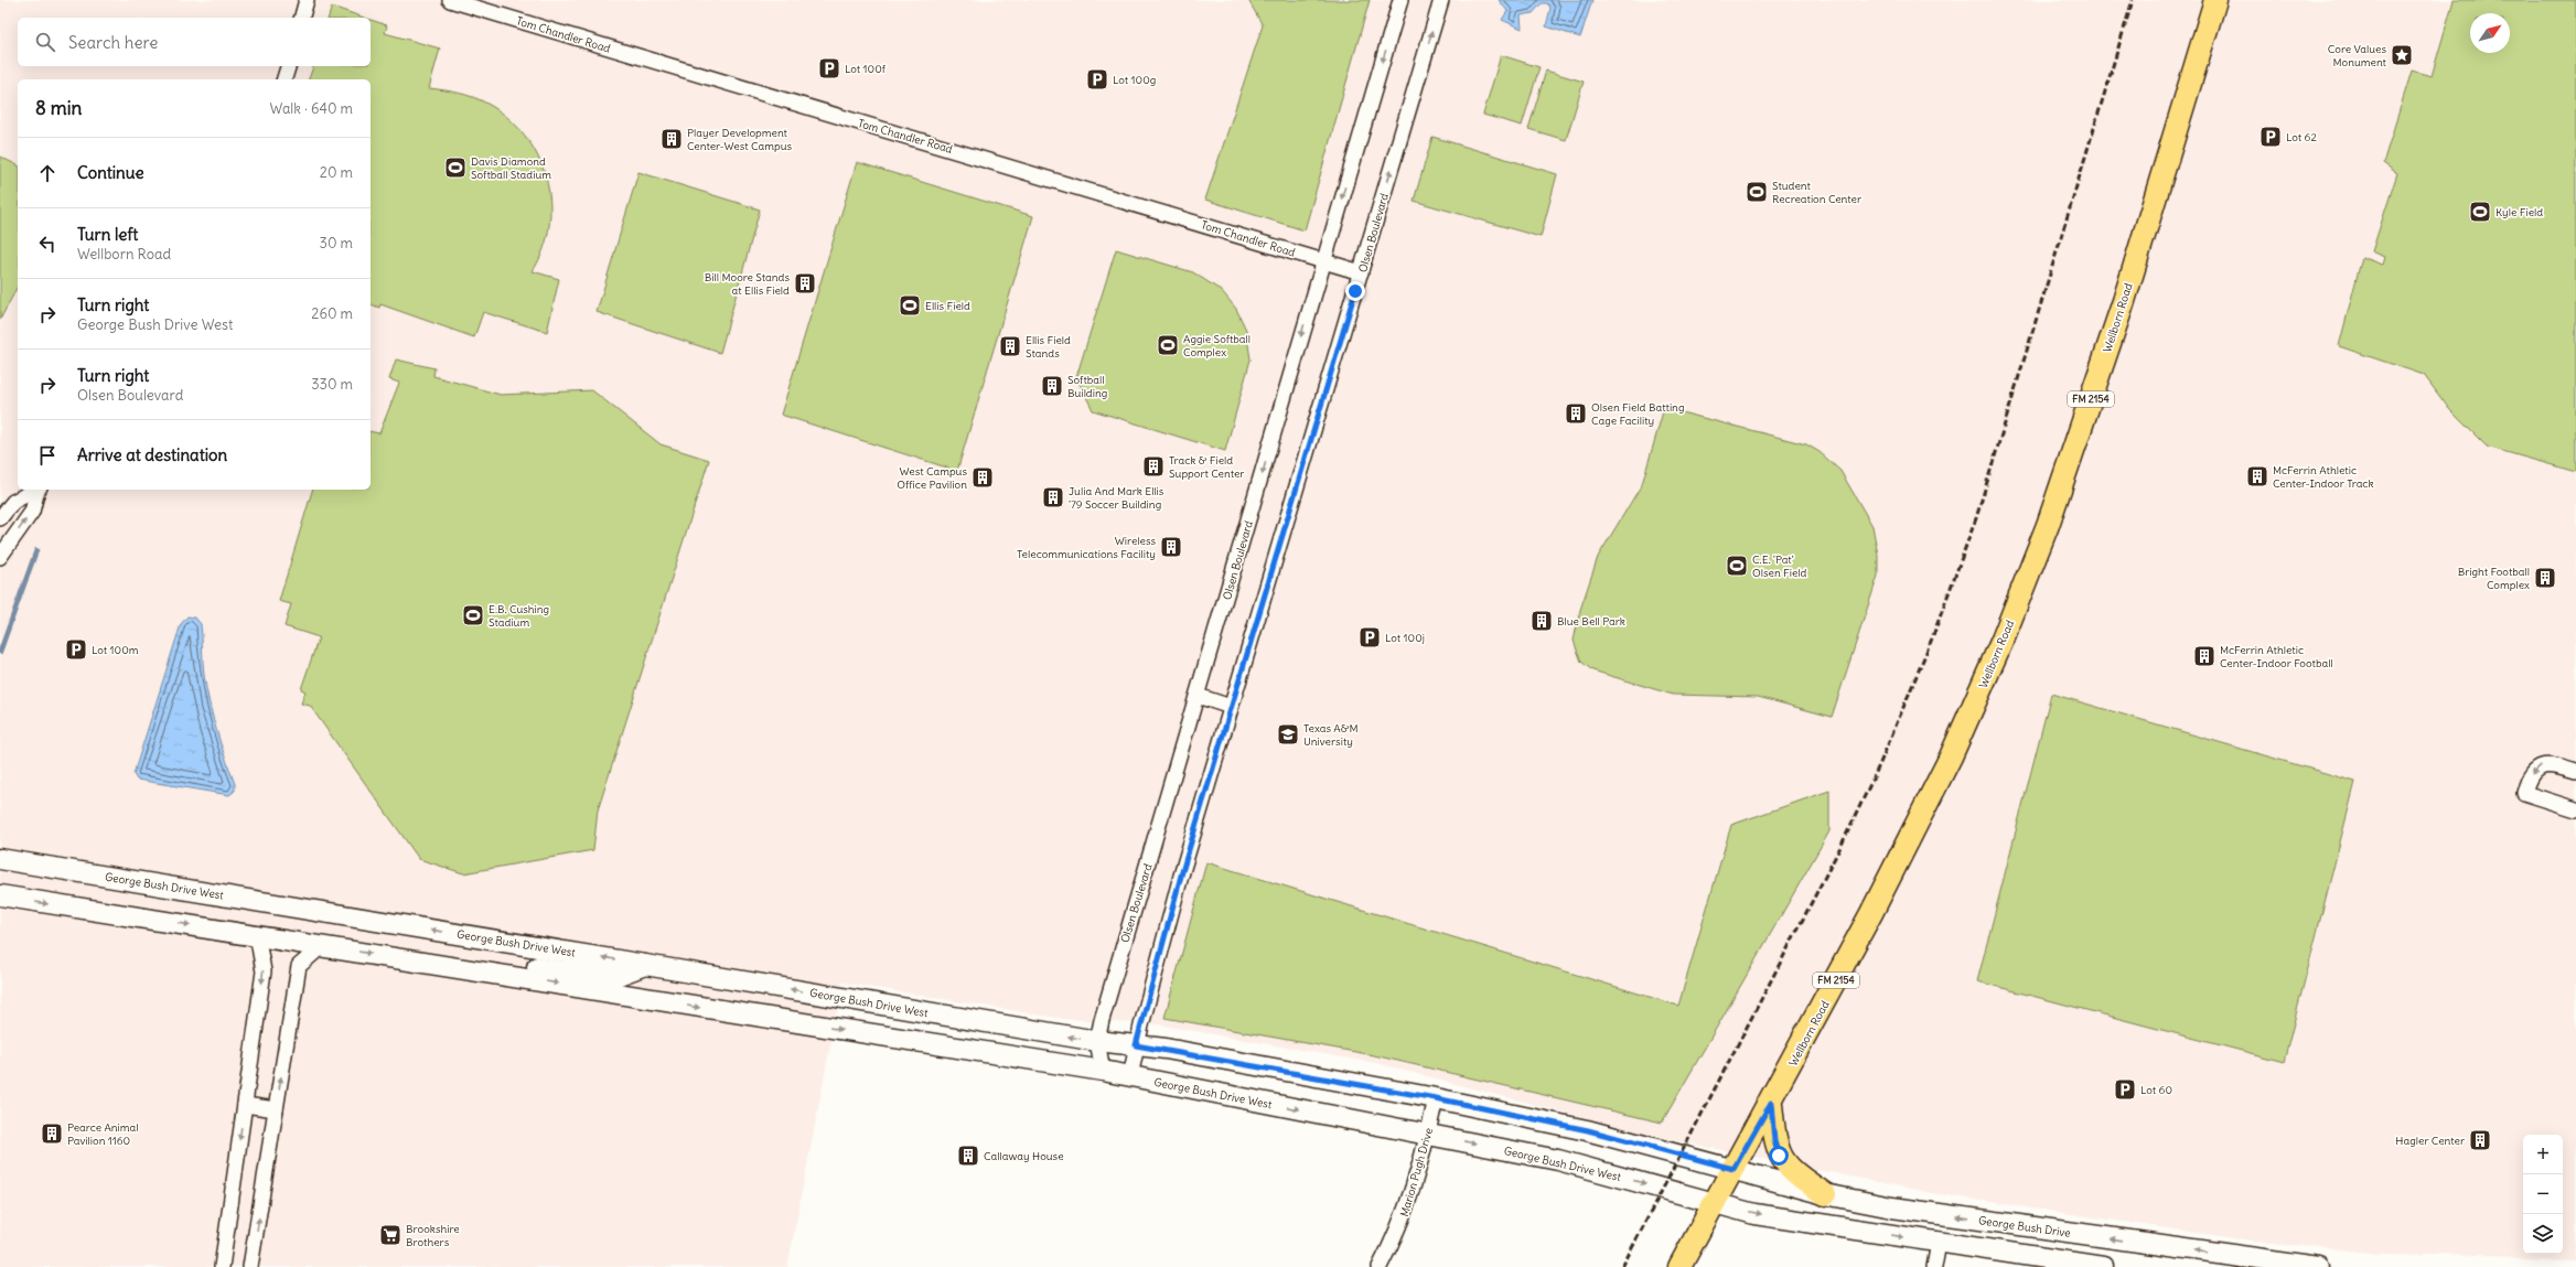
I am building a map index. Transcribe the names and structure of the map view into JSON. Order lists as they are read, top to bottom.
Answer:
{
  "streets": {
    "main road": [
      "Wellborn Road",
      "FM 2154",
      "George Bush Drive West",
      "George Bush Drive"
    ],
    "street": ["Tom Chandler Road", "Olsen Boulevard", "Marion Pugh Drive"]
  },
  "crossings": [
    ["Tom Chandler Road", "Olsen Boulevard"],
    ["Olsen Boulevard", "George Bush Drive West"],
    ["Wellborn Road", "George Bush Drive West"],
    ["Wellborn Road", "George Bush Drive"],
    ["George Bush Drive West", "Marion Pugh Drive"],
    ["George Bush Drive West", "George Bush Drive"]
  ],
  "places": {
    "place": ["Core Values Monument"],
    "parking": [
      "Lot 100f",
      "Lot 100g",
      "Lot 62",
      "Lot 100j",
      "Lot 100m",
      "Lot 60"
    ],
    "building": [
      "Player Development Center-West Campus",
      "Bill Moore Stands at Ellis Field",
      "Ellis Field Stands",
      "Softball Building",
      "Olsen Field Batting Cage Facility",
      "Track & Field Support Center",
      "McFerrin Athletic Center-Indoor Track",
      "West Campus Office Pavilion",
      "Julia And Mark Ellis '79 Soccer Building",
      "Wireless Telecommunications Facility",
      "Bright Football Complex",
      "Blue Bell Park",
      "McFerrin Athletic Center-Indoor Football",
      "Pearce Animal Pavilion 1160",
      "Hagler Center",
      "Callaway House"
    ],
    "sports": [
      "Davis Diamond Softball Stadium",
      "Student Recreation Center",
      "Kyle Field",
      "Ellis Field",
      "Aggie Softball Complex",
      "C.E. 'Pat' Olsen Field",
      "E.B. Cushing Stadium"
    ],
    "school or university": ["Texas A&M University"],
    "supermarket": ["Brookshire Brothers"]
  },
  "north": "top right",
  "page": {
    "search": "Search here",
    "heading": ["8 min", "Walk · 640 m"],
    "list": [
      ["Continue", "20 m"],
      ["Turn left", "Wellborn Road", "30 m"],
      ["Turn right", "George Bush Drive West", "260 m"],
      ["Turn right", "Olsen Boulevard", "330 m"],
      "Arrive at destination"
    ],
    "map_buttons": ["+", "−"]
  }
}
